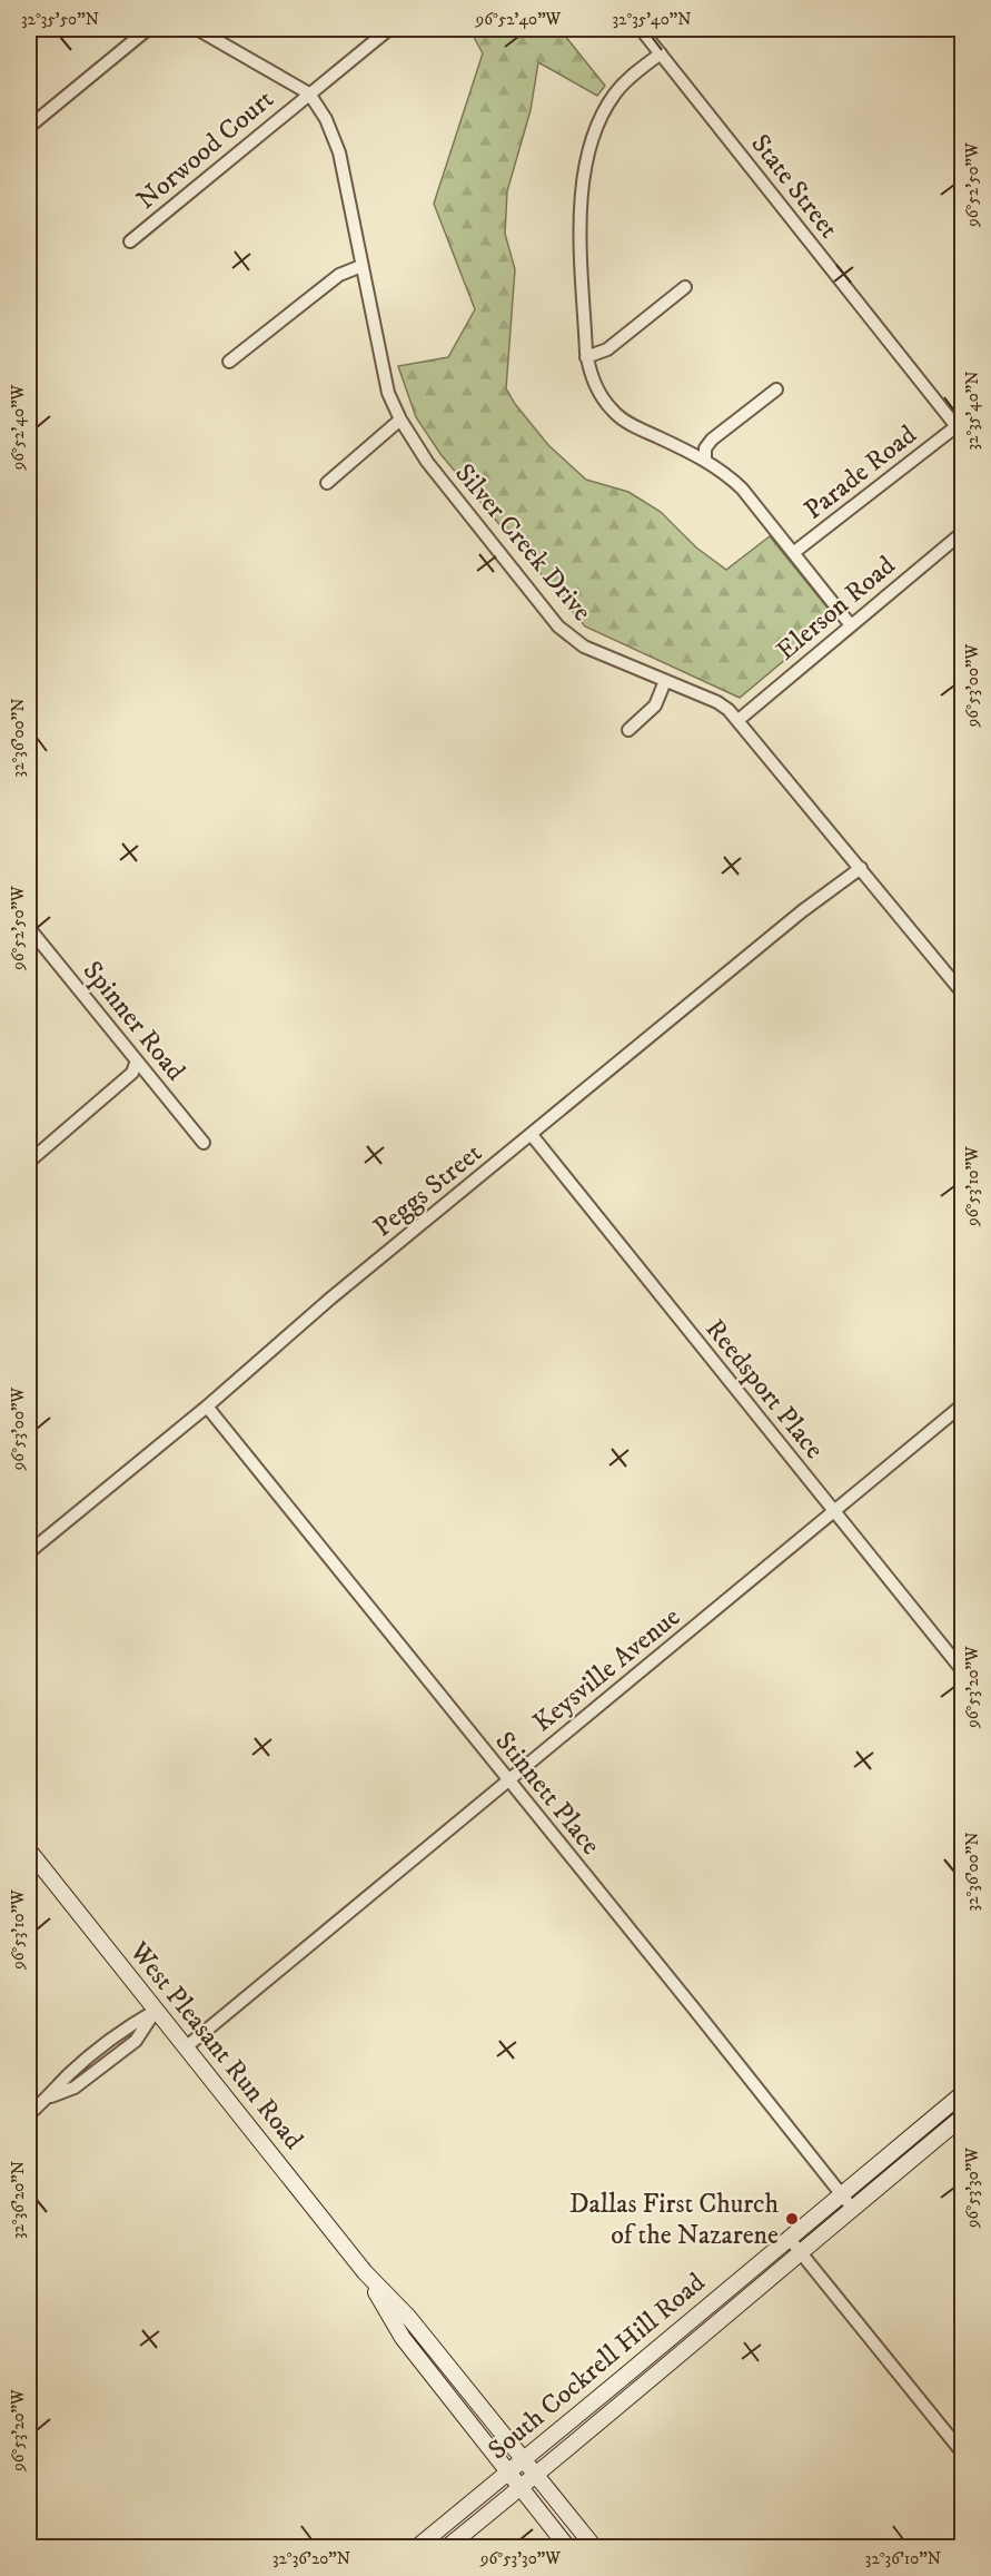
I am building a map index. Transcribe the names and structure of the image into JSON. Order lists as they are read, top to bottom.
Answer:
{
  "streets": {
    "main road": ["West Pleasant Run Road", "South Cockrell Hill Road"],
    "street": [
      "Norwood Court",
      "State Street",
      "Parade Road",
      "Silver Creek Drive",
      "Elerson Road",
      "Spinner Road",
      "Peggs Street",
      "Reedsport Place",
      "Keysville Avenue",
      "Stinnett Place"
    ]
  },
  "crossings": [
    ["Norwood Court", "Silver Creek Drive"],
    ["State Street", "Parade Road"],
    ["Silver Creek Drive", "Elerson Road"],
    ["Silver Creek Drive", "Peggs Street"],
    ["Peggs Street", "Reedsport Place"],
    ["Peggs Street", "Stinnett Place"],
    ["Reedsport Place", "Keysville Avenue"],
    ["Keysville Avenue", "Stinnett Place"],
    ["Keysville Avenue", "West Pleasant Run Road"],
    ["Stinnett Place", "South Cockrell Hill Road"],
    ["West Pleasant Run Road", "South Cockrell Hill Road"]
  ],
  "places": ["Dallas First Church of the Nazarene"],
  "coordinates": [
    "32°35'50\"N",
    "96°52'40\"W",
    "32°35'40\"N",
    "96°52'50\"W",
    "96°53'00\"W",
    "32°36'00\"N",
    "96°53'10\"W",
    "96°53'20\"W",
    "96°53'30\"W",
    "32°36'20\"N",
    "32°36'10\"N"
  ]
}
